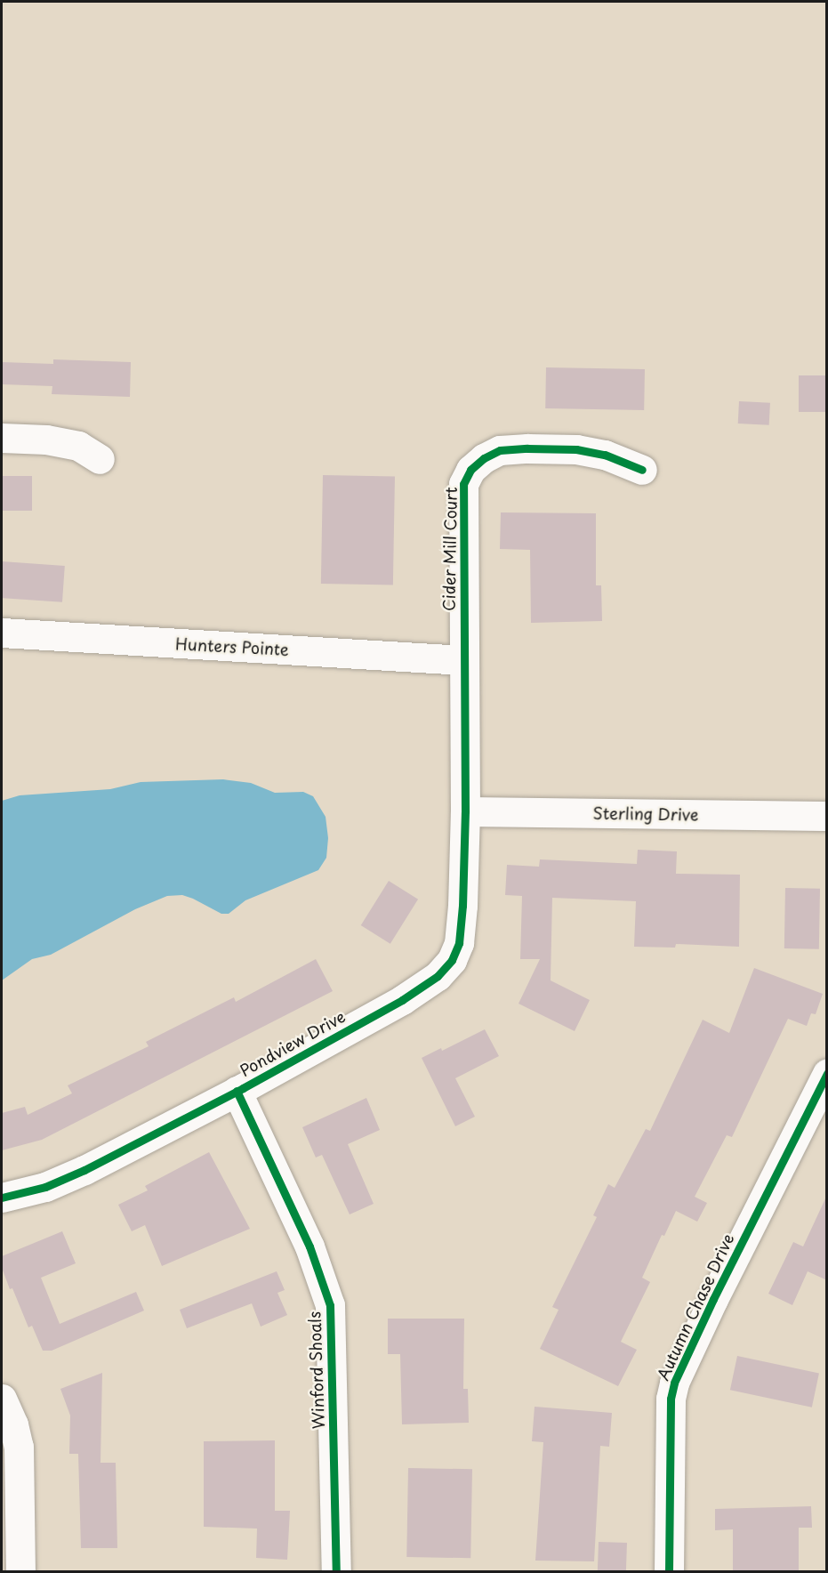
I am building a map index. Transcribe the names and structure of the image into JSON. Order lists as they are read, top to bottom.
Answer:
{
  "streets": {
    "street": [
      "Cider Mill Court",
      "Hunters Pointe",
      "Sterling Drive",
      "Pondview Drive",
      "Autumn Chase Drive",
      "Winford Shoals"
    ]
  },
  "crossings": [
    ["Cider Mill Court", "Hunters Pointe"],
    ["Cider Mill Court", "Sterling Drive"],
    ["Cider Mill Court", "Pondview Drive"],
    ["Sterling Drive", "Pondview Drive"],
    ["Pondview Drive", "Winford Shoals"]
  ]
}
